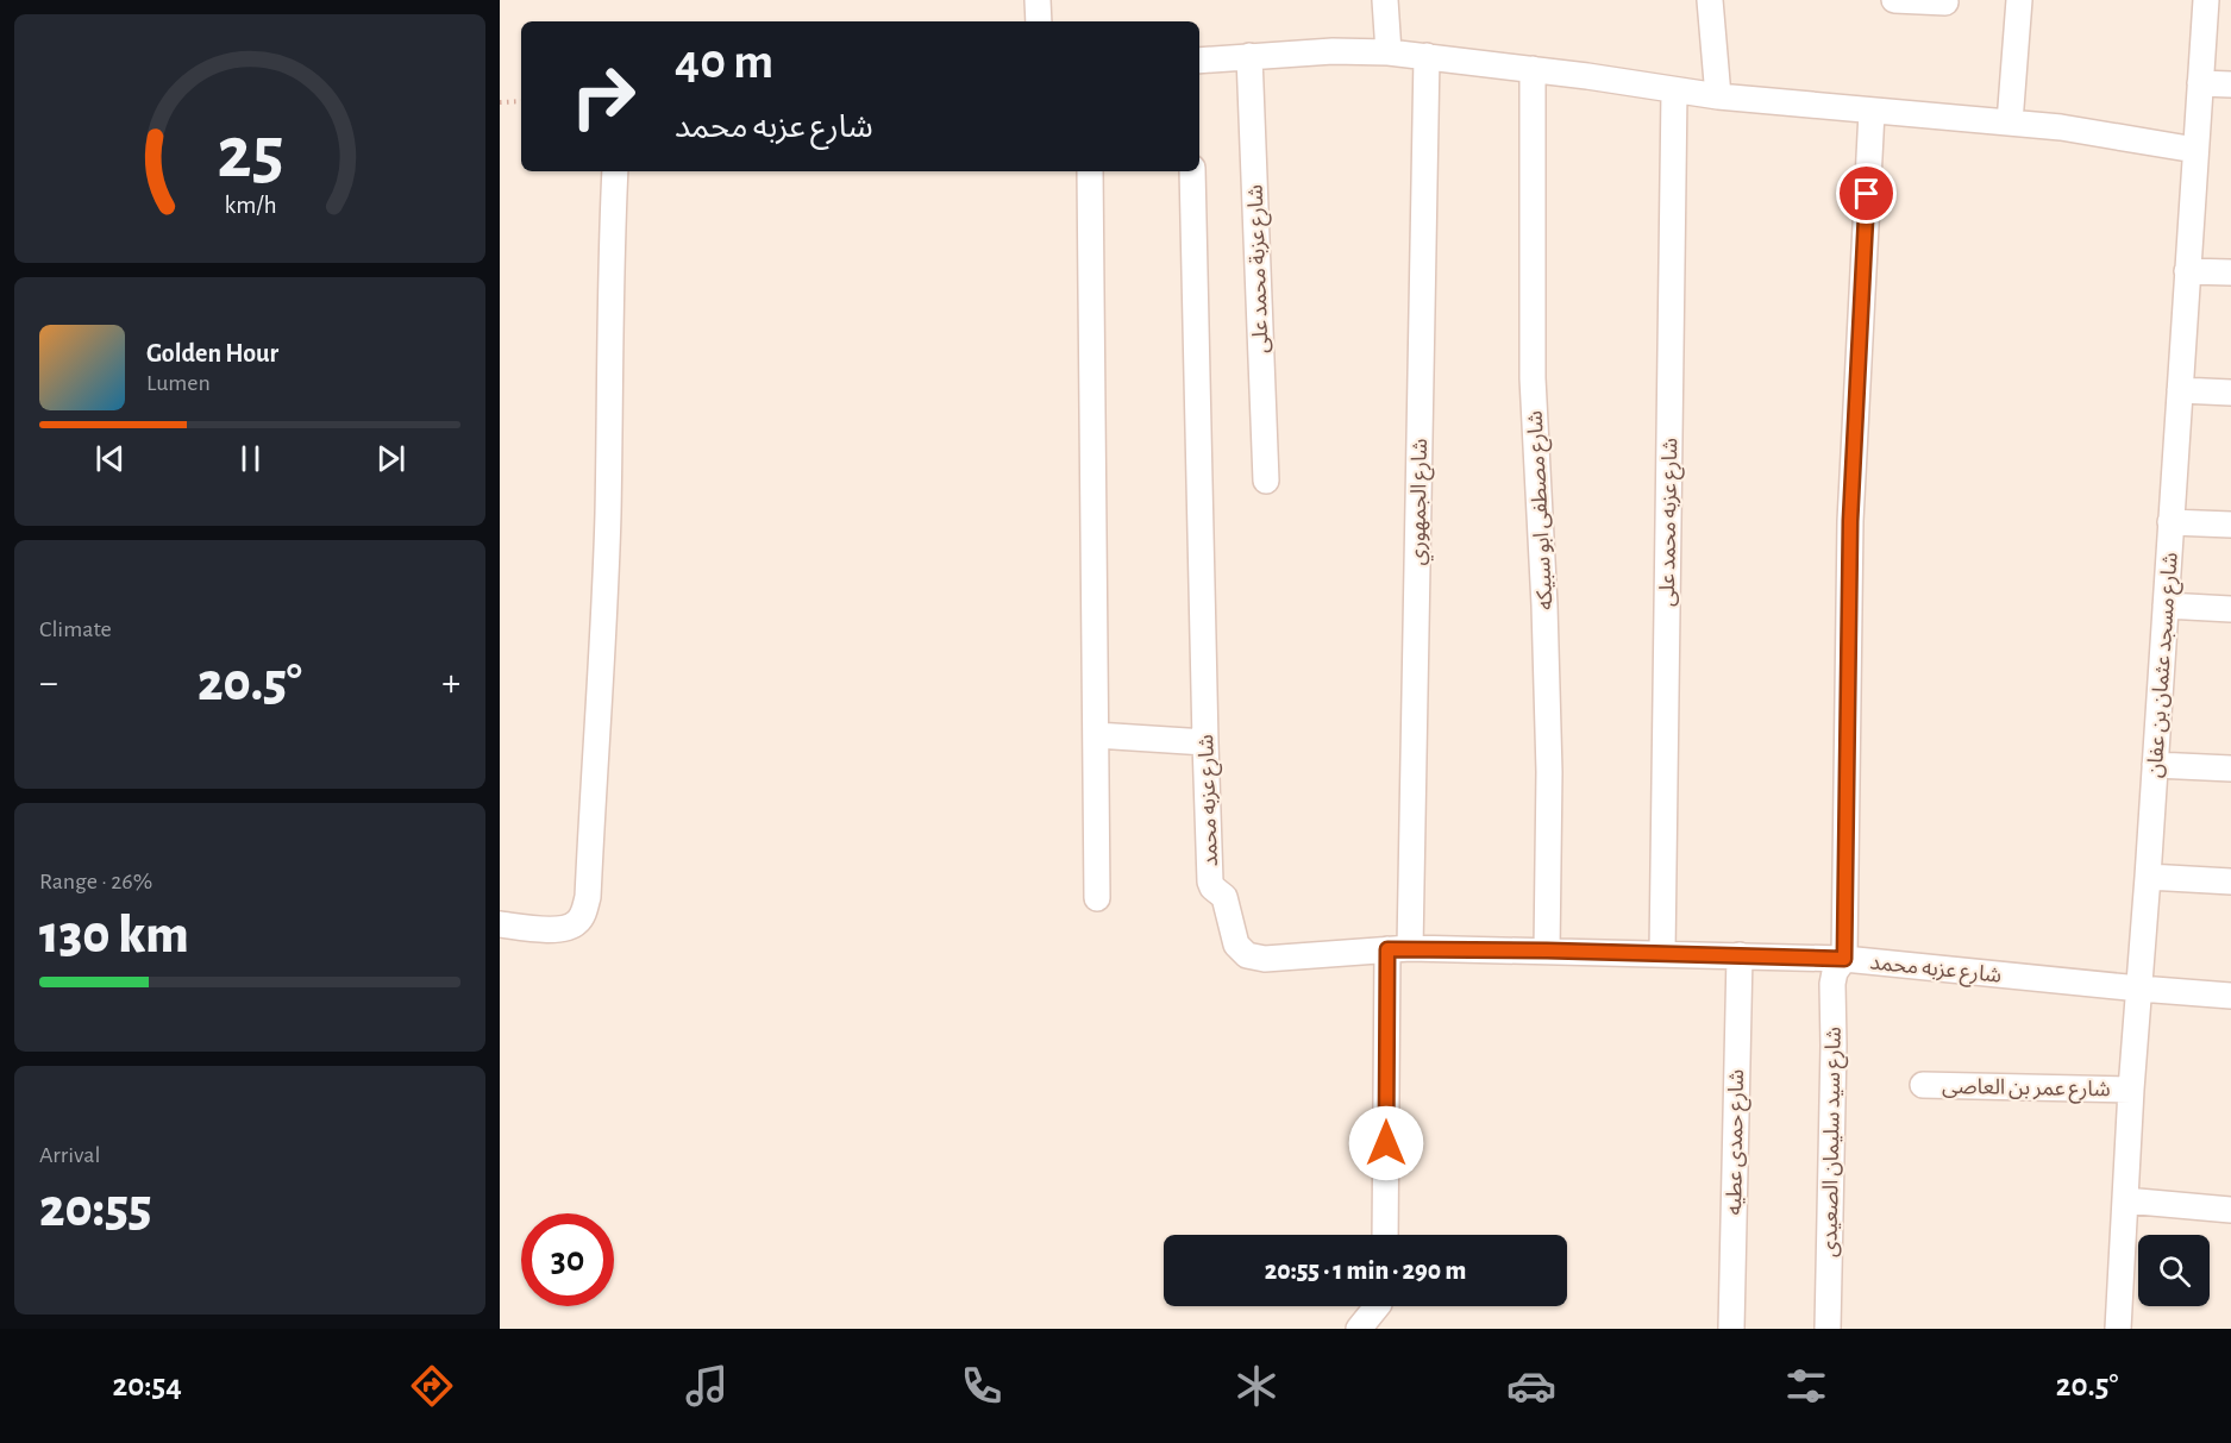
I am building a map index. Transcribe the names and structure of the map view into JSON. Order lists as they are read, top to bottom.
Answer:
{
  "streets": {
    "street": [
      "شارع عزبة محمد على",
      "شارع الجمهوري",
      "شارع مصطفى ابو سبيكه",
      "شارع عزبه محمد على",
      "شارع مسجد عثمان بن عفان",
      "شارع عزبه محمد",
      "شارع عمر بن العاصى",
      "شارع حمدى عطيه",
      "شارع سيد سليمان الصعيدى"
    ]
  },
  "crossings": [
    ["شارع الجمهوري", "شارع عزبه محمد"],
    ["شارع مصطفى ابو سبيكه", "شارع عزبه محمد"],
    ["شارع عزبه محمد على", "شارع عزبه محمد"],
    ["شارع مسجد عثمان بن عفان", "شارع عزبه محمد"],
    ["شارع مسجد عثمان بن عفان", "شارع عمر بن العاصى"],
    ["شارع عزبه محمد", "شارع حمدى عطيه"],
    ["شارع عزبه محمد", "شارع سيد سليمان الصعيدى"]
  ],
  "page": {
    "turn": ["40 m", "شارع عزبه محمد"],
    "song": ["Golden Hour", "Lumen"],
    "tile": [
      "Climate",
      ["Range · 26%", "130 km"],
      ["Arrival", "20:55"]
    ],
    "heat": ["−", "20.5°", "+"],
    "limit": "30",
    "trip": "20:55 · 1 min · 290 m",
    "tabs": ["20:54", "20.5°"],
    "gauge": ["25", "km/h"]
  }
}
